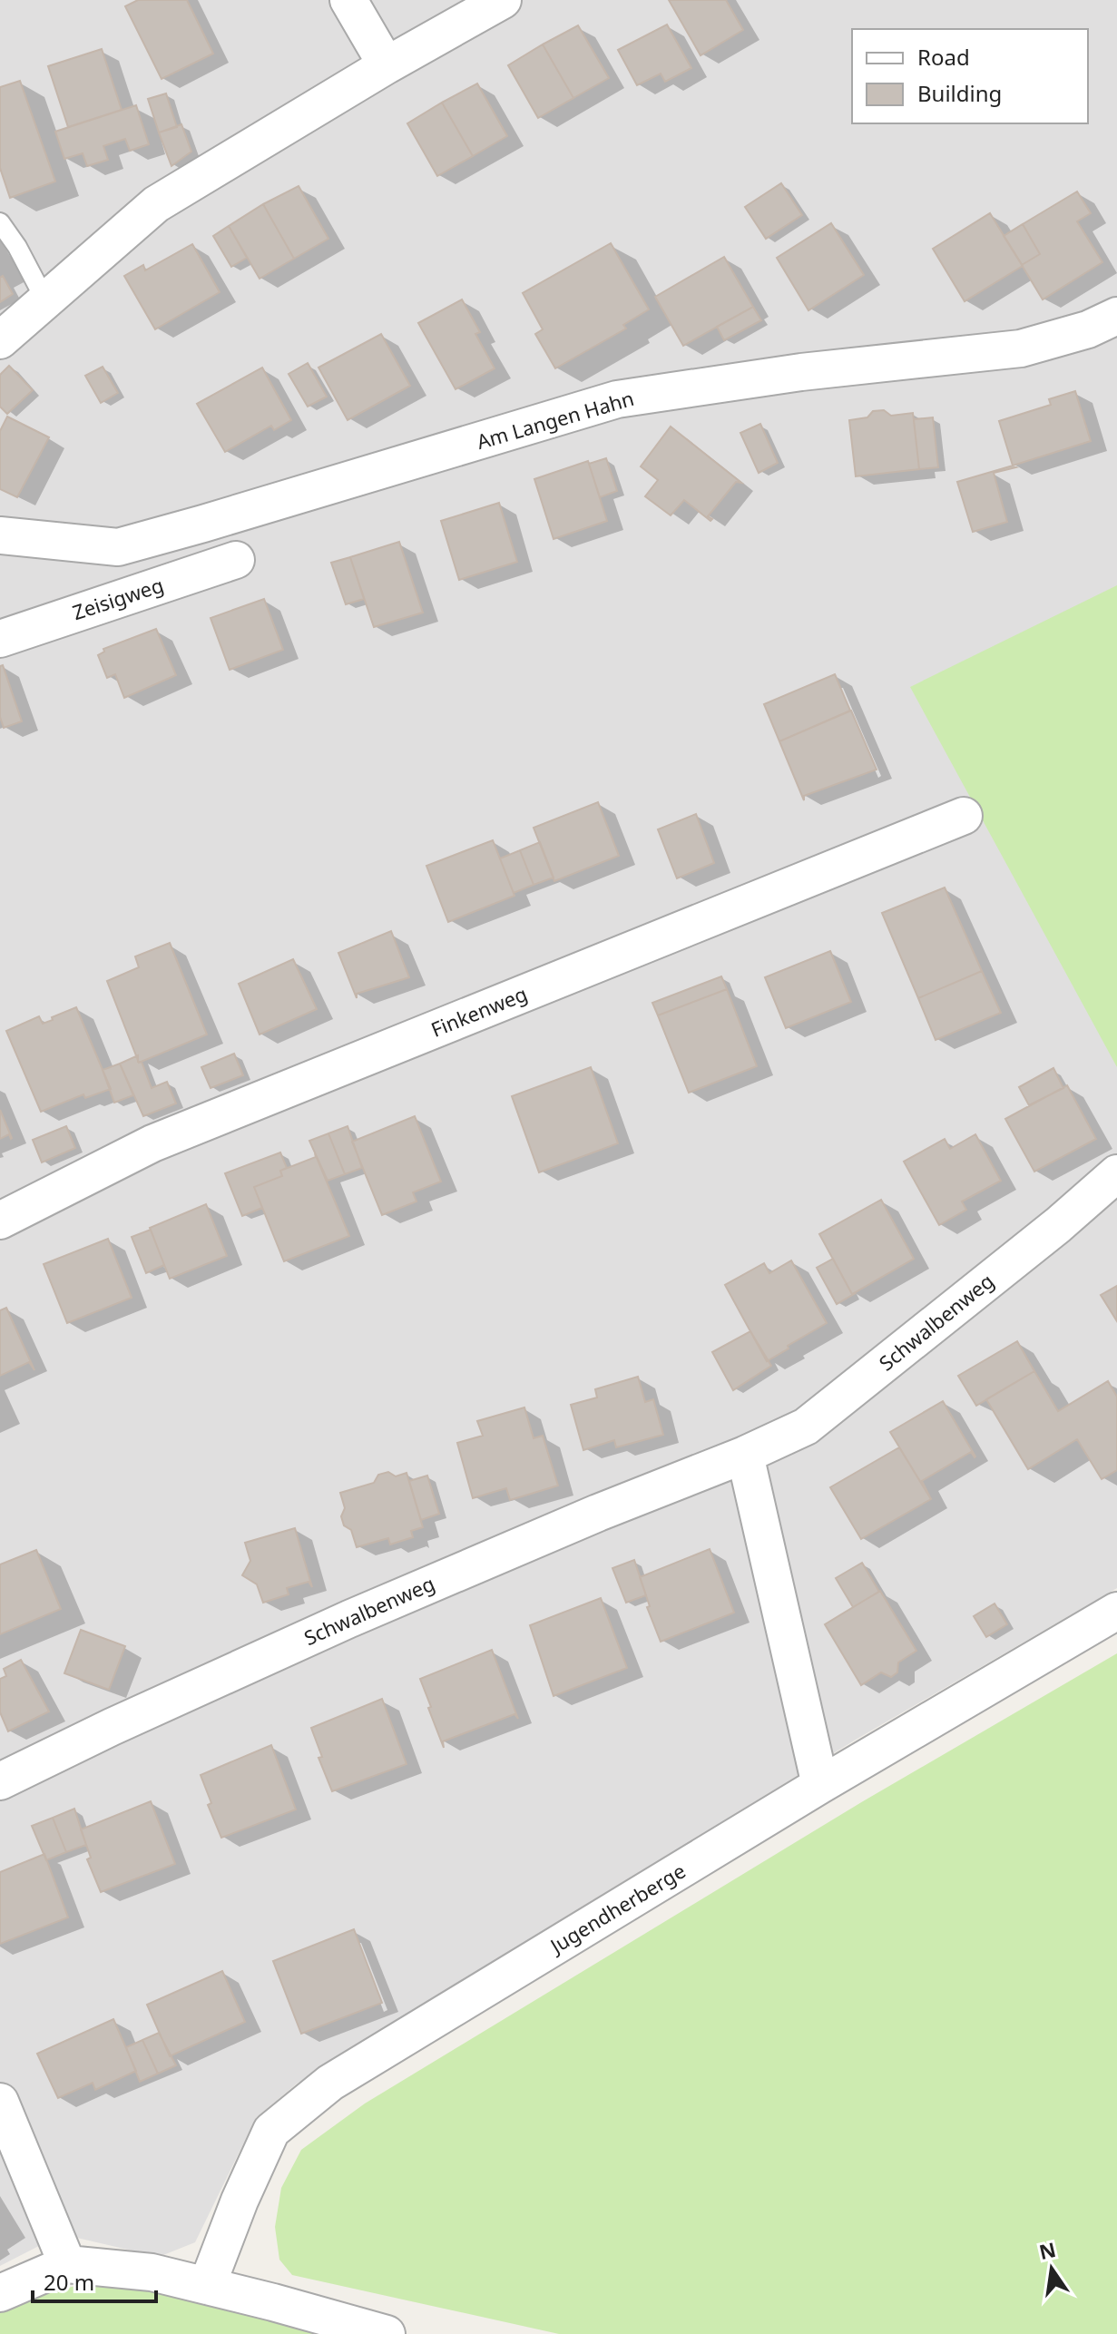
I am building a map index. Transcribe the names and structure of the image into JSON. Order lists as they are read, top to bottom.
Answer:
{
  "streets": {
    "street": [
      "Am Langen Hahn",
      "Zeisigweg",
      "Finkenweg",
      "Schwalbenweg",
      "Jugendherberge"
    ]
  },
  "legend": ["Road", "Building"],
  "scale_bar": "20 m",
  "north": "top"
}
